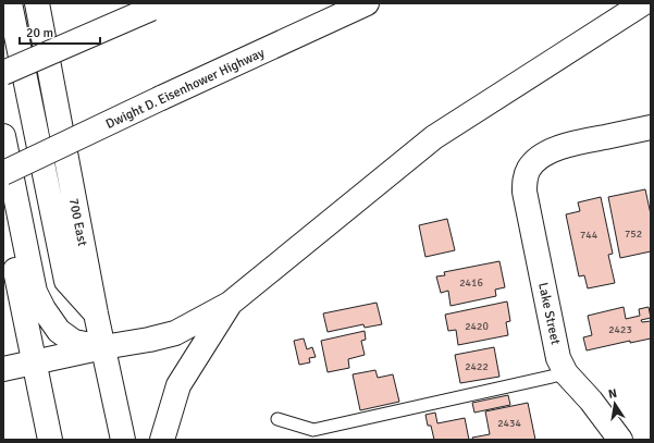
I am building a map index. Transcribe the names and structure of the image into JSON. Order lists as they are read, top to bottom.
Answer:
{
  "streets": {
    "main road": ["Dwight D. Eisenhower Highway", "700 East", "Lake Street"]
  },
  "house_numbers": [
    "752",
    "744",
    "2416",
    "2420",
    "2423",
    "2422",
    "2434"
  ],
  "scale_bar": "20 m",
  "north": "top"
}
